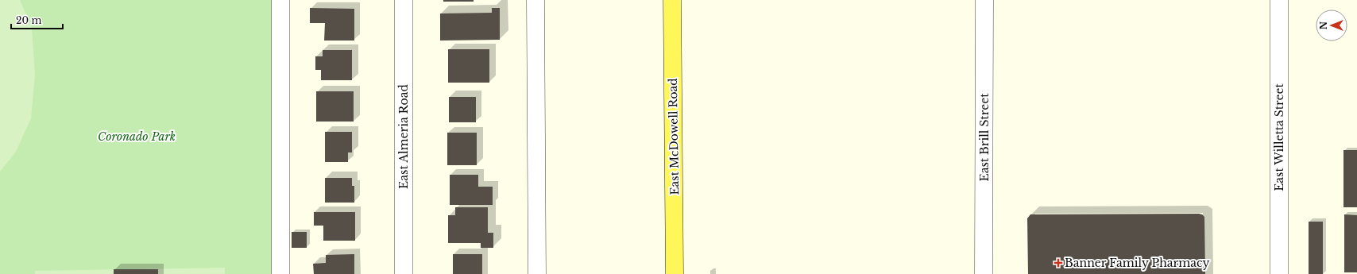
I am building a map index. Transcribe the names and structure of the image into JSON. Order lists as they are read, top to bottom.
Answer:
{
  "streets": {
    "main road": ["East McDowell Road"],
    "street": ["East Almeria Road", "East Brill Street", "East Willetta Street"]
  },
  "parks": ["Coronado Park"],
  "places": {
    "health": ["Banner Family Pharmacy"]
  },
  "scale_bar": "20 m",
  "north": "left"
}
